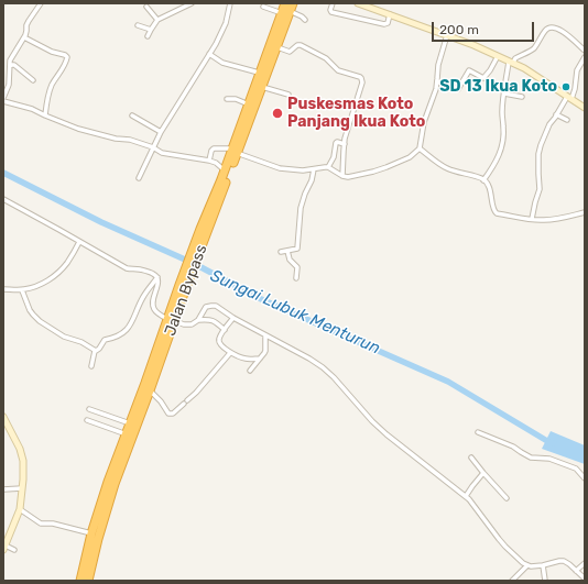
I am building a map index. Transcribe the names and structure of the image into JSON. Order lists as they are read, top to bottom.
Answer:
{
  "streets": {
    "highway": ["Jalan Bypass"]
  },
  "water": ["Sungai Lubuk Menturun"],
  "places": ["SD 13 Ikua Koto", "Puskesmas Koto Panjang Ikua Koto"],
  "scale_bar": "200 m"
}
